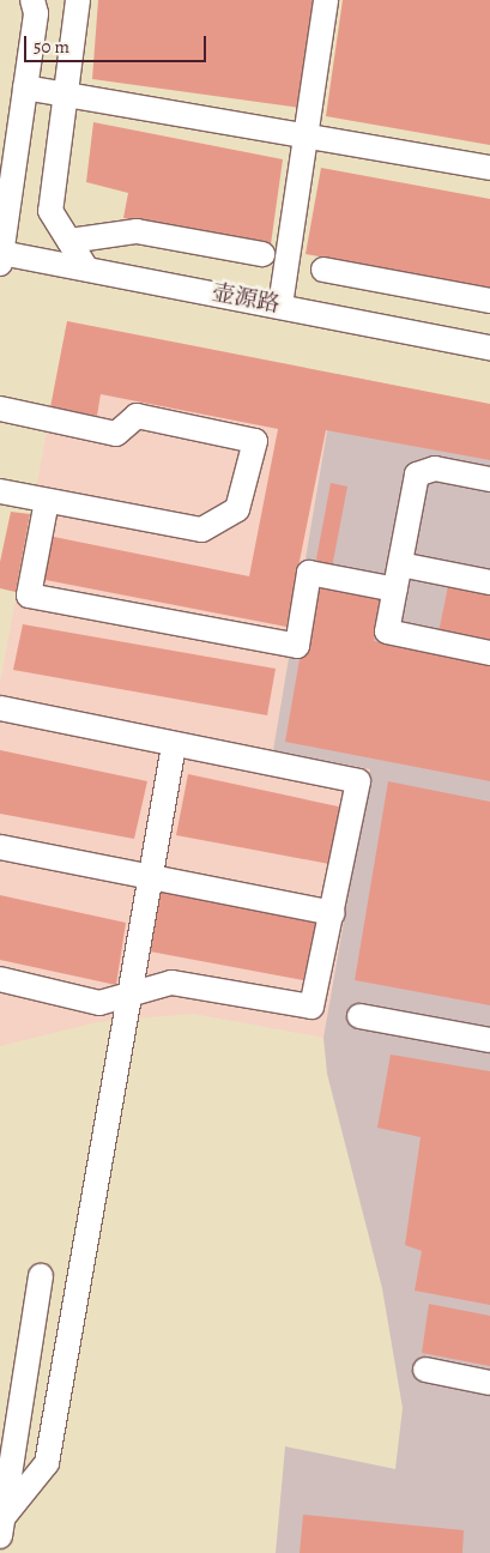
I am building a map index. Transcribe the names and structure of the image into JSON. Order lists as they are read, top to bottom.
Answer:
{
  "streets": {
    "street": ["壶源路"]
  },
  "scale_bar": "50 m"
}
